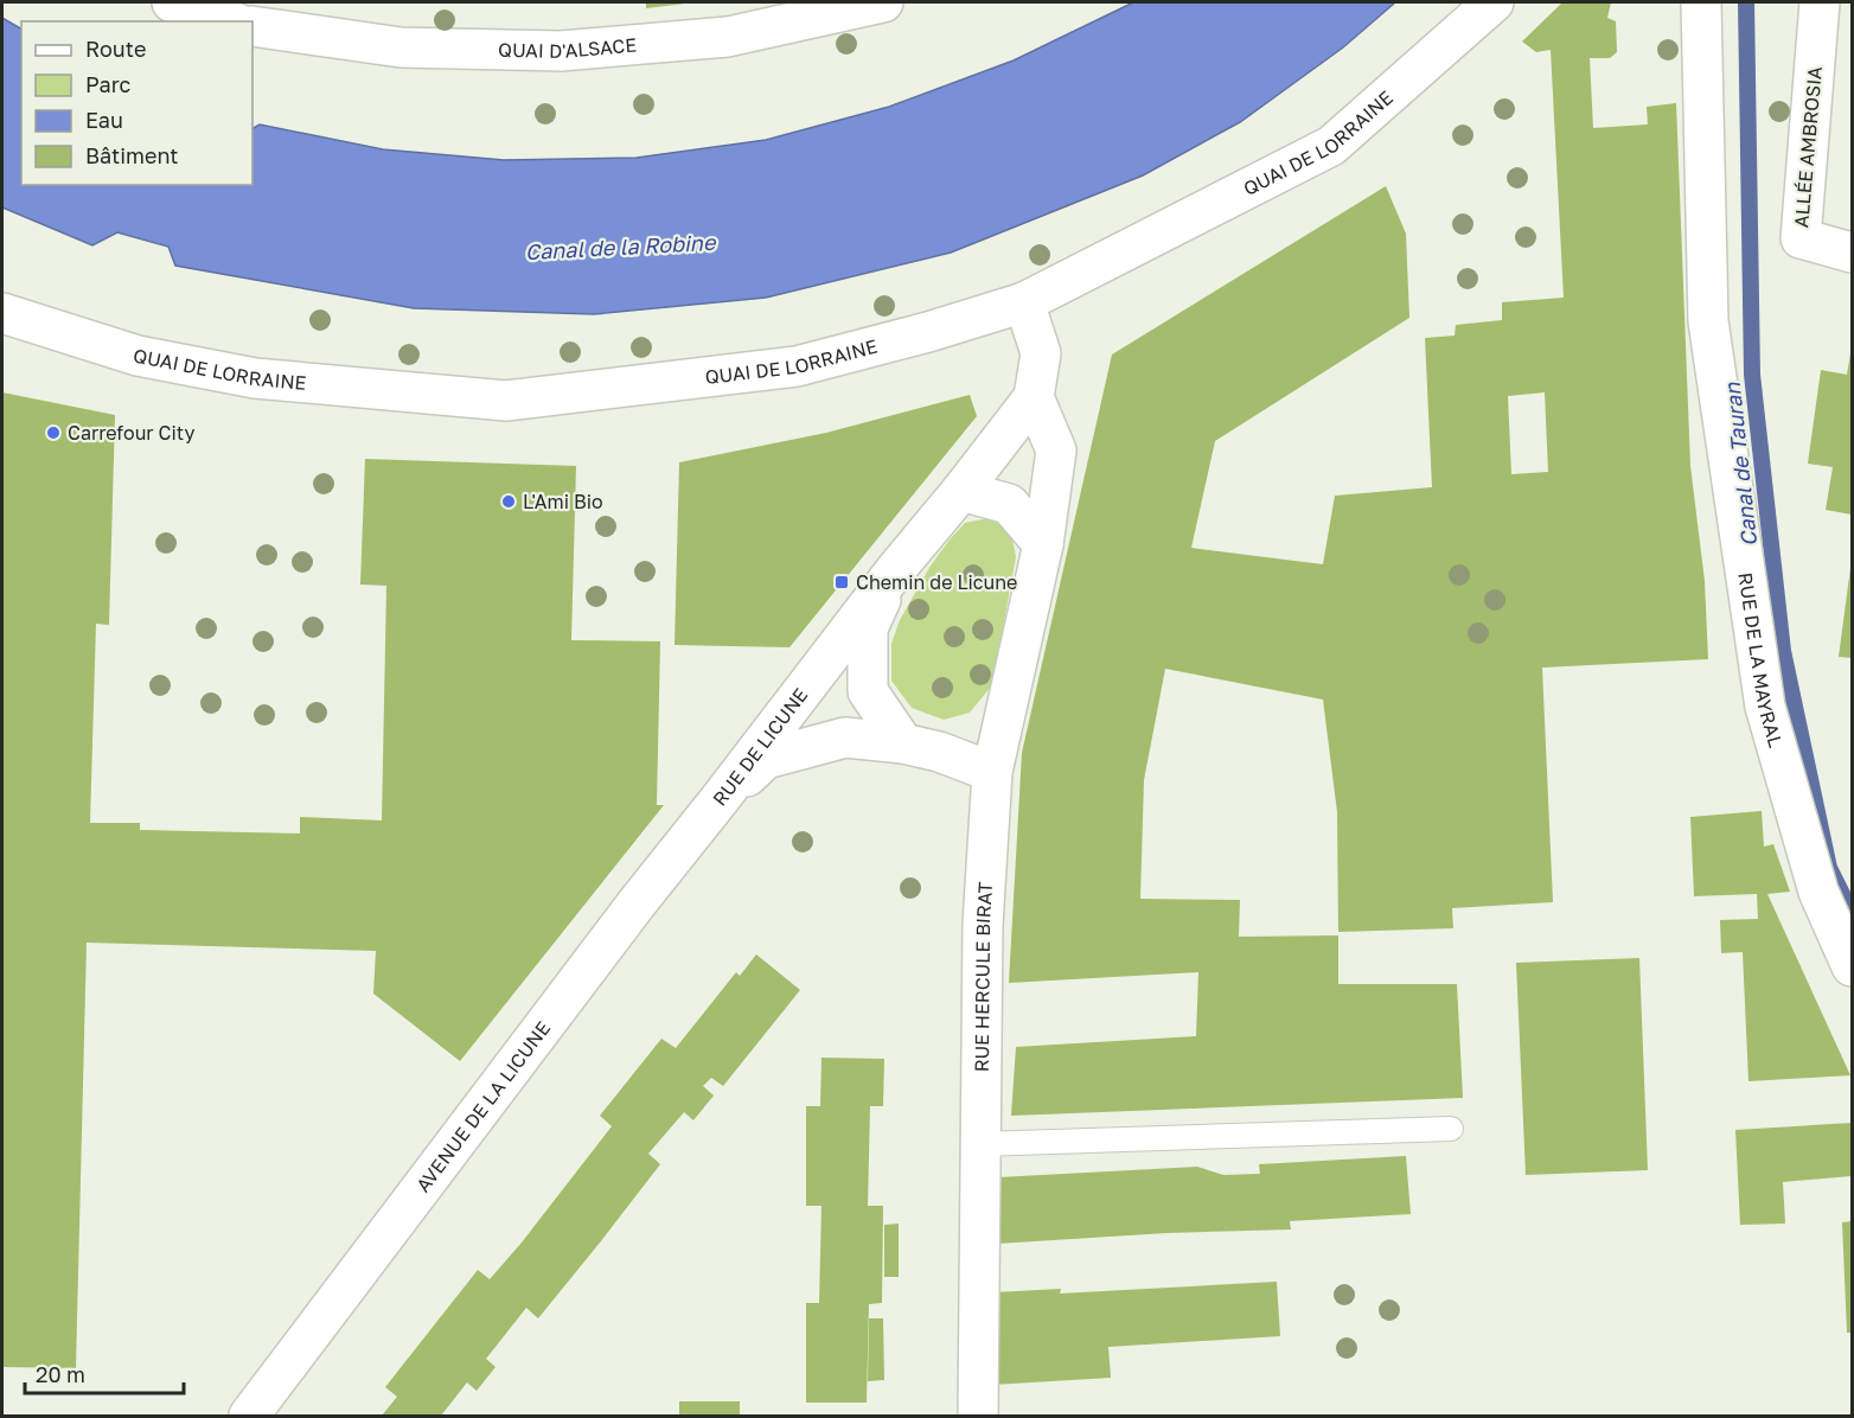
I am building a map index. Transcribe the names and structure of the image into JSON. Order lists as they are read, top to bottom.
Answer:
{
  "streets": {
    "street": [
      "QUAI D'ALSACE",
      "QUAI DE LORRAINE",
      "ALLÉE AMBROSIA",
      "RUE DE LA MAYRAL",
      "RUE DE LICUNE",
      "RUE HERCULE BIRAT",
      "AVENUE DE LA LICUNE"
    ]
  },
  "crossings": [
    ["RUE DE LICUNE", "RUE HERCULE BIRAT"],
    ["RUE DE LICUNE", "AVENUE DE LA LICUNE"]
  ],
  "water": ["Canal de la Robine", "Canal de Tauran"],
  "places": {
    "other": ["Carrefour City", "L'Ami Bio"],
    "transit": ["Chemin de Licune"]
  },
  "legend": [
    "Route",
    "Parc",
    "Eau",
    "Bâtiment"
  ],
  "scale_bar": "20 m"
}
